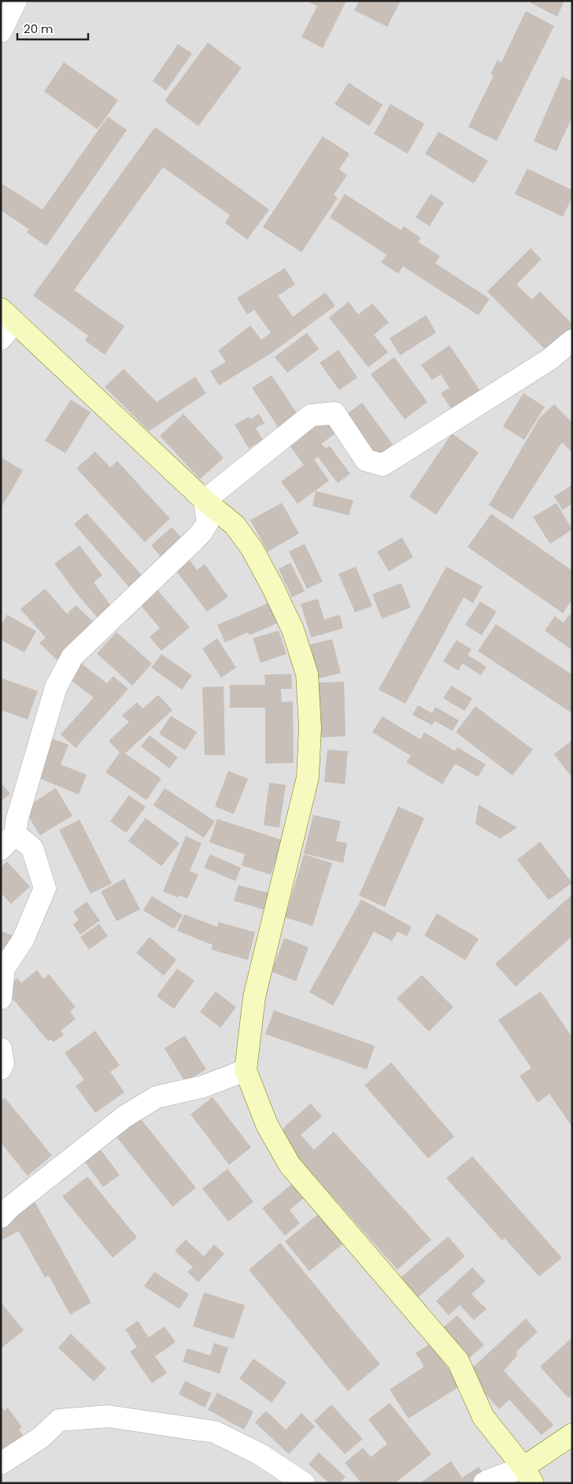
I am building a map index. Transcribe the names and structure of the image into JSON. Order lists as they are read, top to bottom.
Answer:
{
  "scale_bar": "20 m"
}
